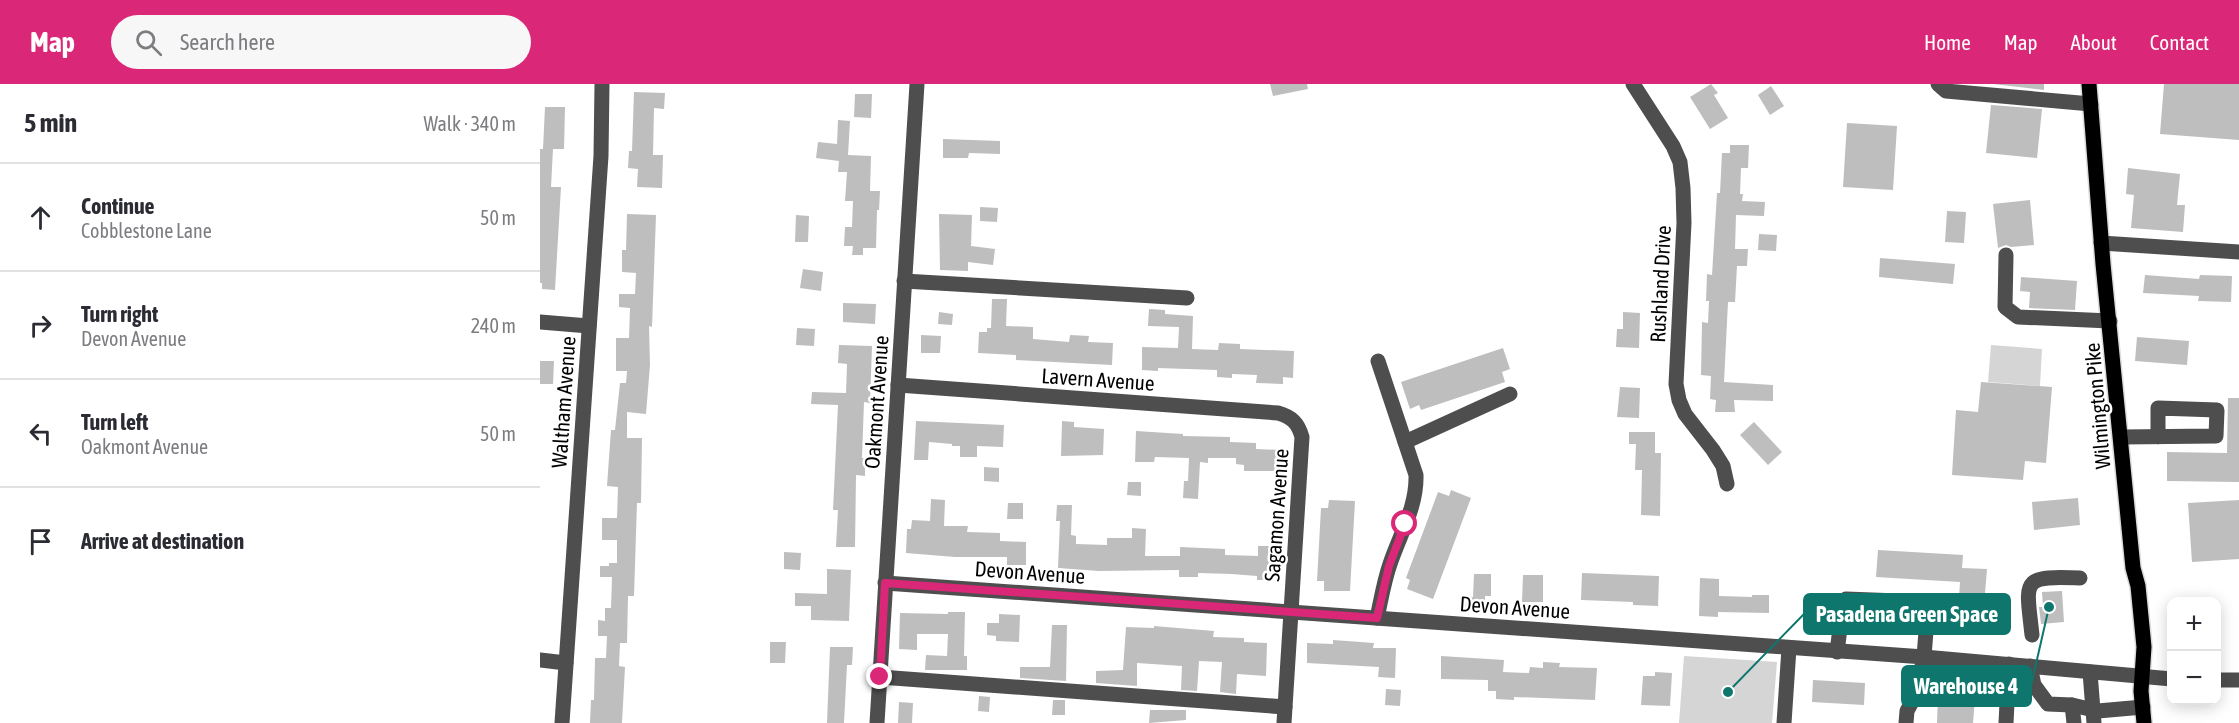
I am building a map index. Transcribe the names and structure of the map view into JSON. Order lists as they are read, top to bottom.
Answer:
{
  "streets": {
    "main road": ["Wilmington Pike"],
    "street": [
      "Rushland Drive",
      "Lavern Avenue",
      "Waltham Avenue",
      "Oakmont Avenue",
      "Sagamon Avenue",
      "Devon Avenue"
    ]
  },
  "crossings": [
    ["Lavern Avenue", "Oakmont Avenue"],
    ["Lavern Avenue", "Sagamon Avenue"],
    ["Oakmont Avenue", "Devon Avenue"],
    ["Wilmington Pike", "Devon Avenue"],
    ["Sagamon Avenue", "Devon Avenue"]
  ],
  "places": ["Warehouse 4", "Pasadena Green Space"],
  "page": {
    "header": "Map",
    "search": "Search here",
    "nav": [
      "Home",
      "Map",
      "About",
      "Contact"
    ],
    "heading": ["5 min", "Walk · 340 m"],
    "list": [
      ["Continue", "Cobblestone Lane", "50 m"],
      ["Turn right", "Devon Avenue", "240 m"],
      ["Turn left", "Oakmont Avenue", "50 m"],
      "Arrive at destination"
    ],
    "map_buttons": ["+", "−"]
  }
}
